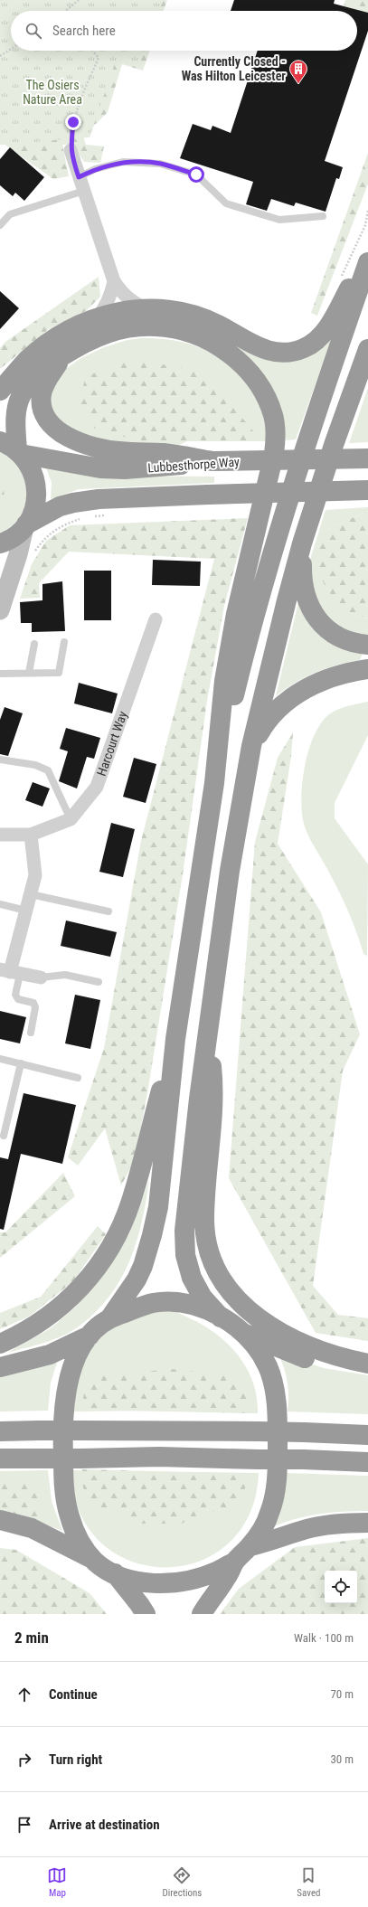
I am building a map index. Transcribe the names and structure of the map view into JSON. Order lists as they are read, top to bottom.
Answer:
{
  "streets": {
    "highway": ["Lubbesthorpe Way"],
    "street": ["Harcourt Way"]
  },
  "parks": ["The Osiers Nature Area"],
  "places": {
    "building": ["Currently Closed - Was Hilton Leicester"]
  },
  "page": {
    "search": "Search here",
    "heading": ["2 min", "Walk · 100 m"],
    "list": [
      ["Continue", "70 m"],
      ["Turn right", "30 m"],
      "Arrive at destination"
    ],
    "nav": ["Map", "Directions", "Saved"]
  }
}
